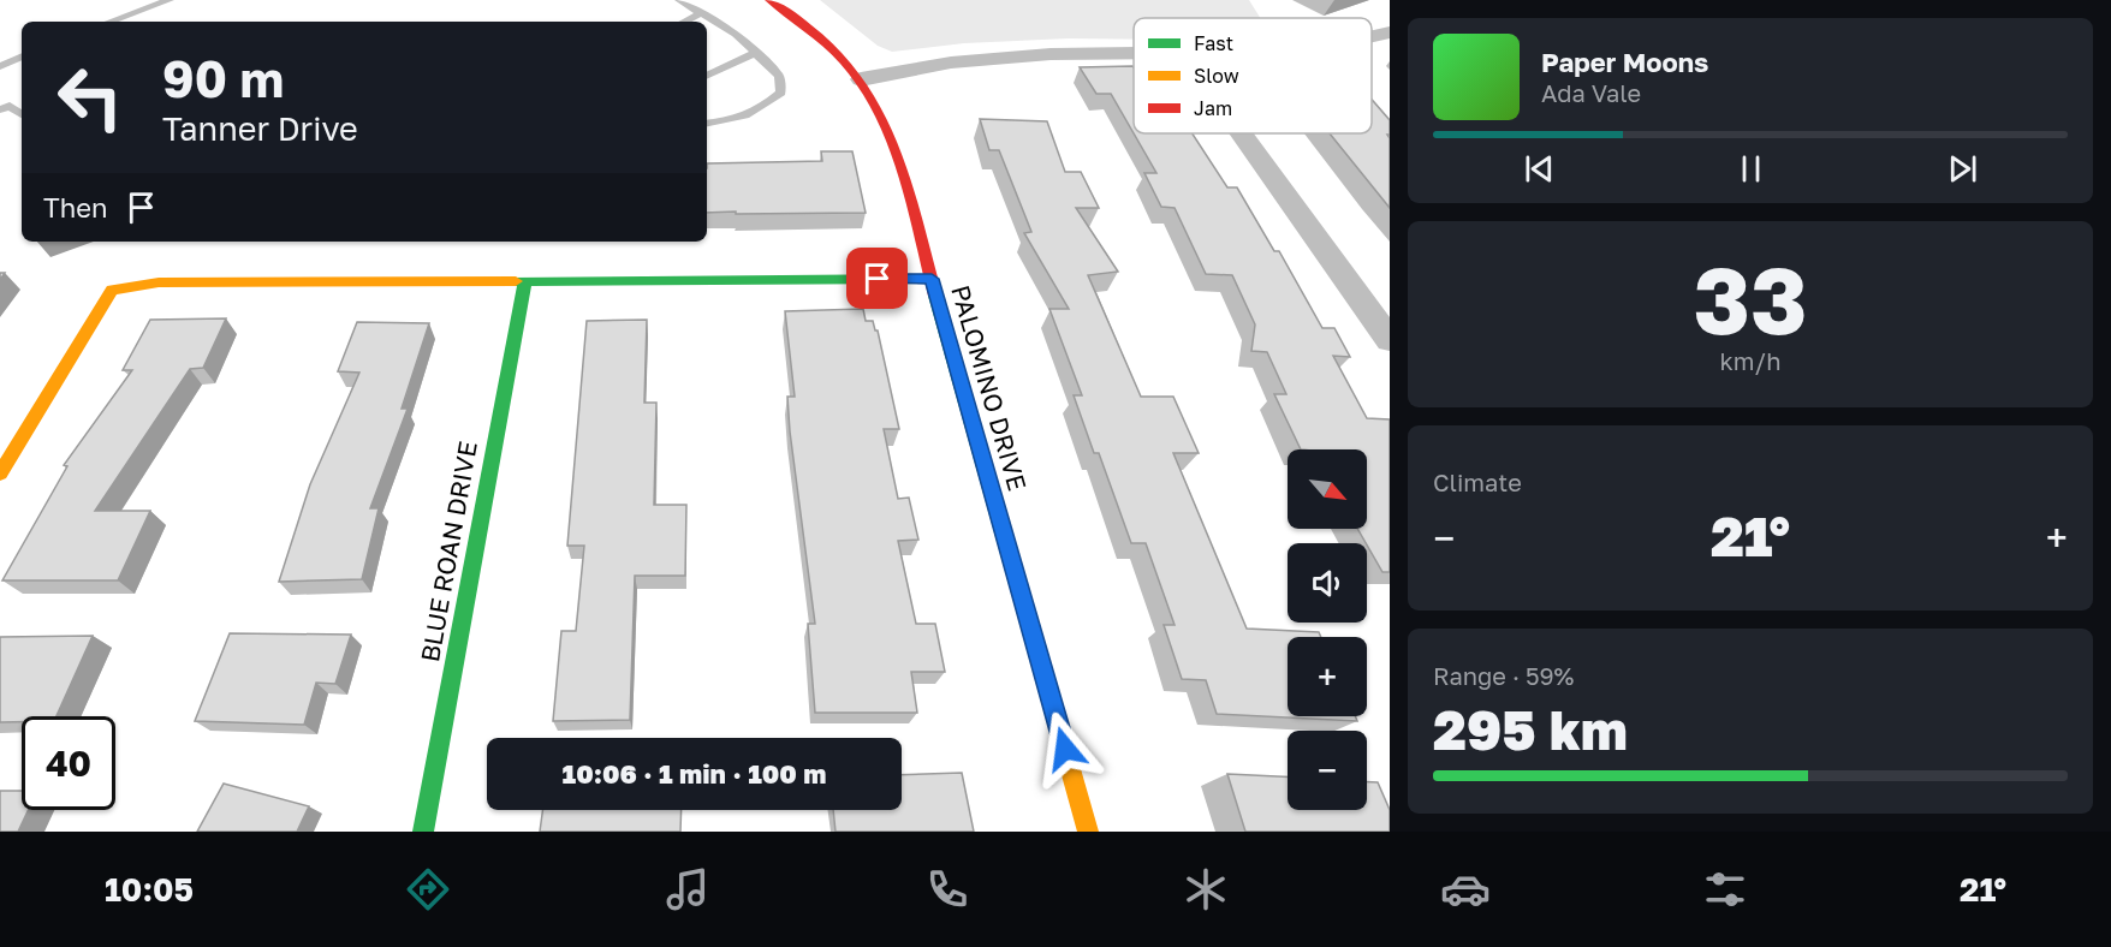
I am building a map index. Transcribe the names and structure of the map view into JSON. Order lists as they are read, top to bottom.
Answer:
{
  "streets": {
    "street": ["PALOMINO DRIVE", "BLUE ROAN DRIVE"]
  },
  "legend": ["Fast", "Slow", "Jam"],
  "north": "bottom right",
  "page": {
    "turn": ["90 m", "Tanner Drive"],
    "song": ["Paper Moons", "Ada Vale"],
    "then": "Then",
    "tile": [
      ["33", "km/h"],
      "Climate",
      ["Range · 59%", "295 km"]
    ],
    "map_buttons": ["+", "−"],
    "heat": ["−", "21°", "+"],
    "limit": "40",
    "trip": "10:06 · 1 min · 100 m",
    "tabs": ["10:05", "21°"]
  }
}
